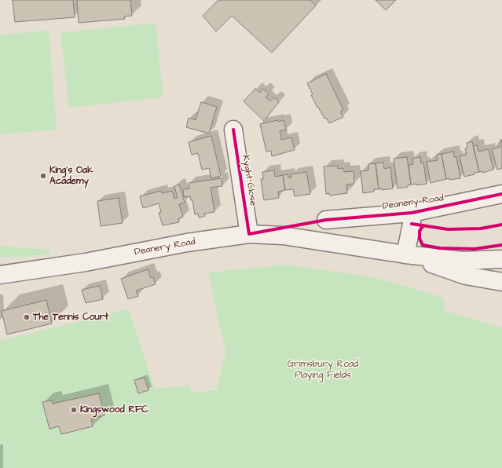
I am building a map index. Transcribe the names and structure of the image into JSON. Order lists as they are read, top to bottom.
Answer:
{
  "streets": {
    "main road": ["Kyght Close", "Deanery Road"]
  },
  "crossings": [
    ["Kyght Close", "Deanery Road"]
  ],
  "parks": ["Grimsbury Road Playing Fields"],
  "places": ["King's Oak Academy", "The Tennis Court", "Kingswood RFC"]
}
